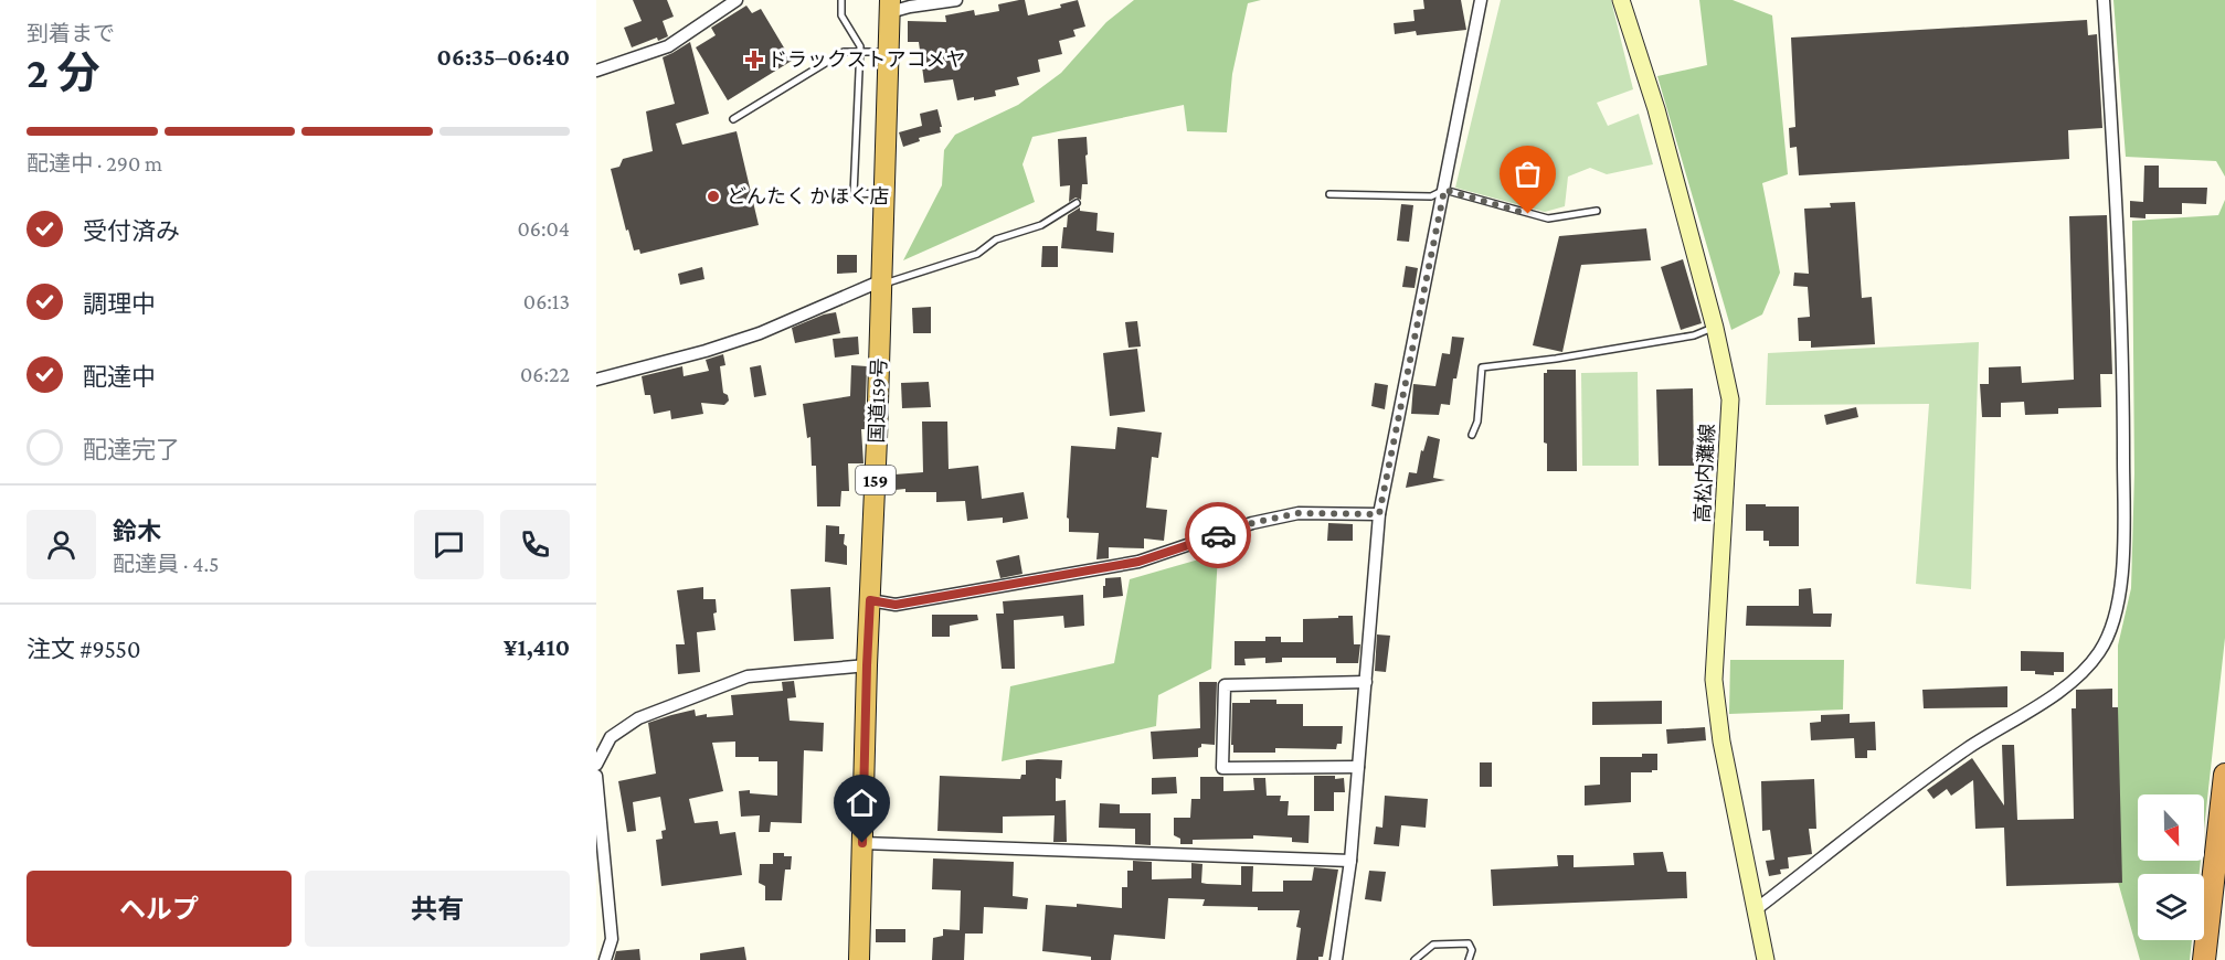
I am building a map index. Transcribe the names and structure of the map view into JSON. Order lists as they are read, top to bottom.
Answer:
{
  "streets": {
    "highway": ["国道159号", "159"],
    "main road": ["高松内灘線"]
  },
  "places": {
    "health": ["ドラックストアコメヤ"],
    "other": ["どんたく かほく店"]
  },
  "north": "bottom",
  "page": {
    "heading": ["2 分", "到着まで", "06:35–06:40"],
    "panel": [
      "鈴木",
      "配達員 · 4.5",
      "注文 #9550",
      "¥1,410"
    ],
    "bar": "配達中 · 290 m",
    "list": [
      ["受付済み", "06:04"],
      ["調理中", "06:13"],
      ["配達中", "06:22"],
      "配達完了"
    ],
    "buttons": ["ヘルプ", "共有"]
  }
}
